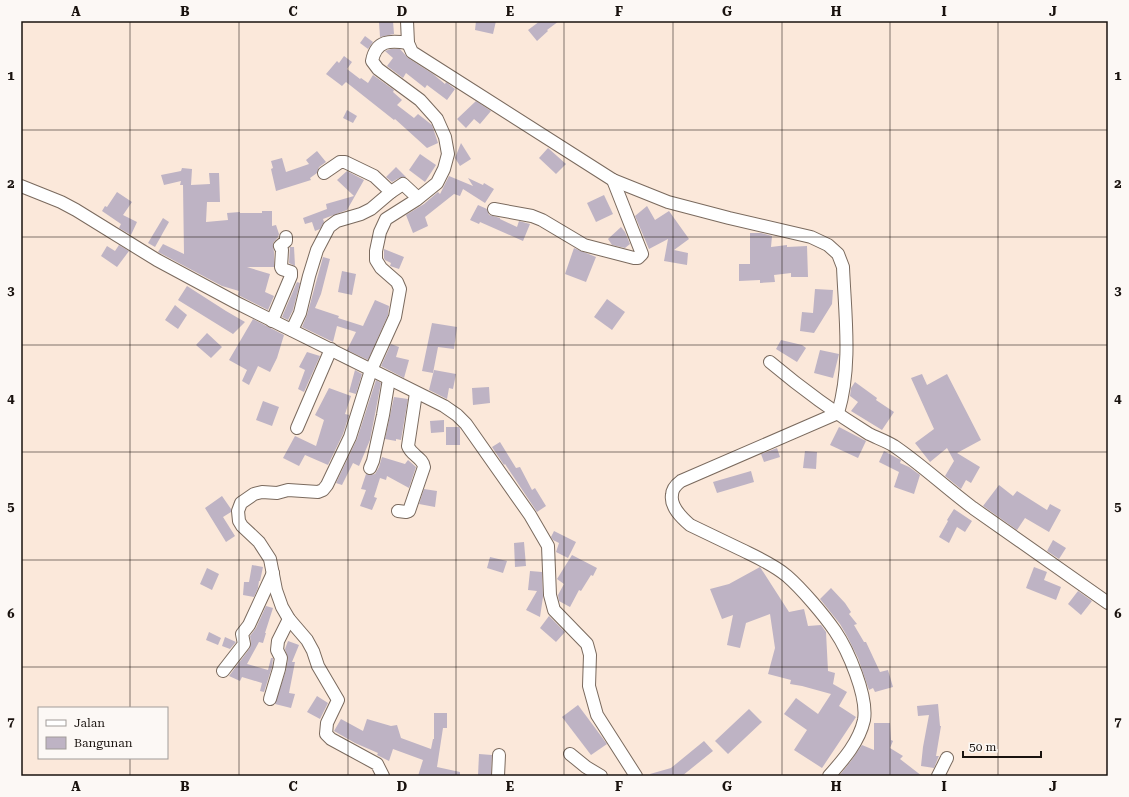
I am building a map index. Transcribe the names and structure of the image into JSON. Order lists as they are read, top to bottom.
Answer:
{
  "legend": ["Jalan", "Bangunan"],
  "scale_bar": "50 m",
  "grid": {
    "columns": [
      "A",
      "B",
      "C",
      "D",
      "E",
      "F",
      "G",
      "H",
      "I",
      "J"
    ],
    "rows": [
      "1",
      "2",
      "3",
      "4",
      "5",
      "6",
      "7"
    ]
  }
}
